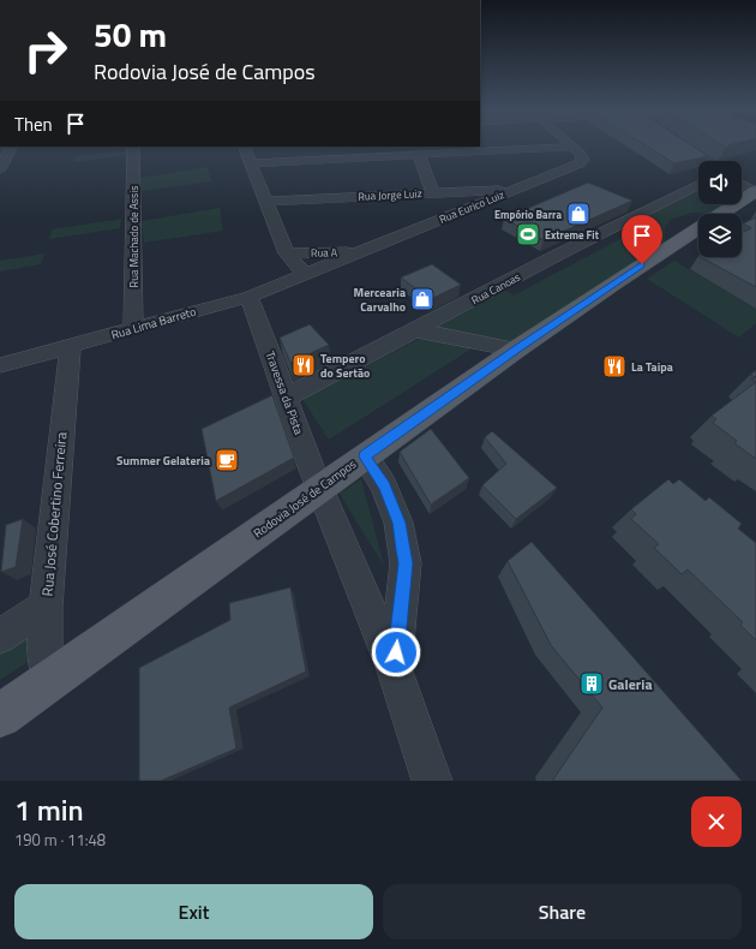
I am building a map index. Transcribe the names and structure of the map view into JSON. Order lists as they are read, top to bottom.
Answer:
{
  "streets": {
    "main road": ["Rodovia José de Campos"],
    "street": [
      "Rua Jorge Luiz",
      "Rua Eurico Luiz",
      "Rua Machado de Assis",
      "Rua A",
      "Rua Canoas",
      "Rua Lima Barreto",
      "Travessa da Pista",
      "Rua José Cobertino Ferreira"
    ]
  },
  "crossings": [
    ["Rua Jorge Luiz", "Rua Eurico Luiz"],
    ["Rua Eurico Luiz", "Rua A"],
    ["Rua Eurico Luiz", "Rua Lima Barreto"],
    ["Rua Machado de Assis", "Rua Lima Barreto"],
    ["Rua Canoas", "Travessa da Pista"],
    ["Rua Lima Barreto", "Travessa da Pista"],
    ["Rua Lima Barreto", "Rua José Cobertino Ferreira"],
    ["Travessa da Pista", "Rodovia José de Campos"],
    ["Rodovia José de Campos", "Rua José Cobertino Ferreira"]
  ],
  "places": {
    "shop": ["Empório Barra", "Mercearia Carvalho"],
    "sports": ["Extreme Fit"],
    "restaurant": ["Tempero do Sertão", "La Taipa"],
    "cafe": ["Summer Gelateria"],
    "building": ["Galeria"]
  },
  "page": {
    "turn": ["50 m", "Rodovia José de Campos"],
    "then": "Then",
    "heading": ["1 min", "190 m · 11:48"],
    "buttons": ["Exit", "Share"]
  }
}
